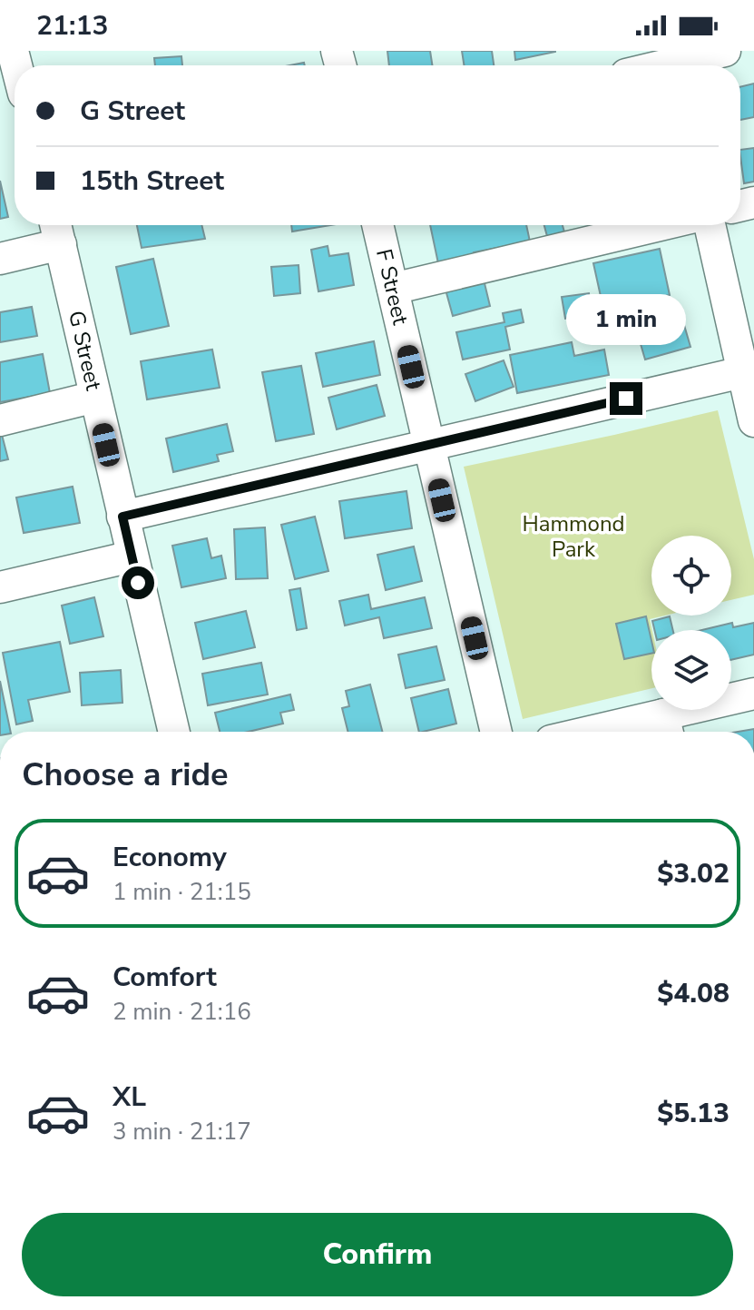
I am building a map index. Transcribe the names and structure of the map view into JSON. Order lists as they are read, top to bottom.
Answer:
{
  "streets": {
    "street": ["F Street", "G Street"]
  },
  "parks": ["Hammond Park"],
  "page": {
    "status": "21:13",
    "banner": ["G Street", "15th Street"],
    "bubble": "1 min",
    "heading": "Choose a ride",
    "list": [
      {
        "name": "Economy",
        "note": "1 min · 21:15",
        "value": "$3.02"
      },
      {
        "name": "Comfort",
        "note": "2 min · 21:16",
        "value": "$4.08"
      },
      {
        "name": "XL",
        "note": "3 min · 21:17",
        "value": "$5.13"
      }
    ],
    "buttons": "Confirm"
  }
}
